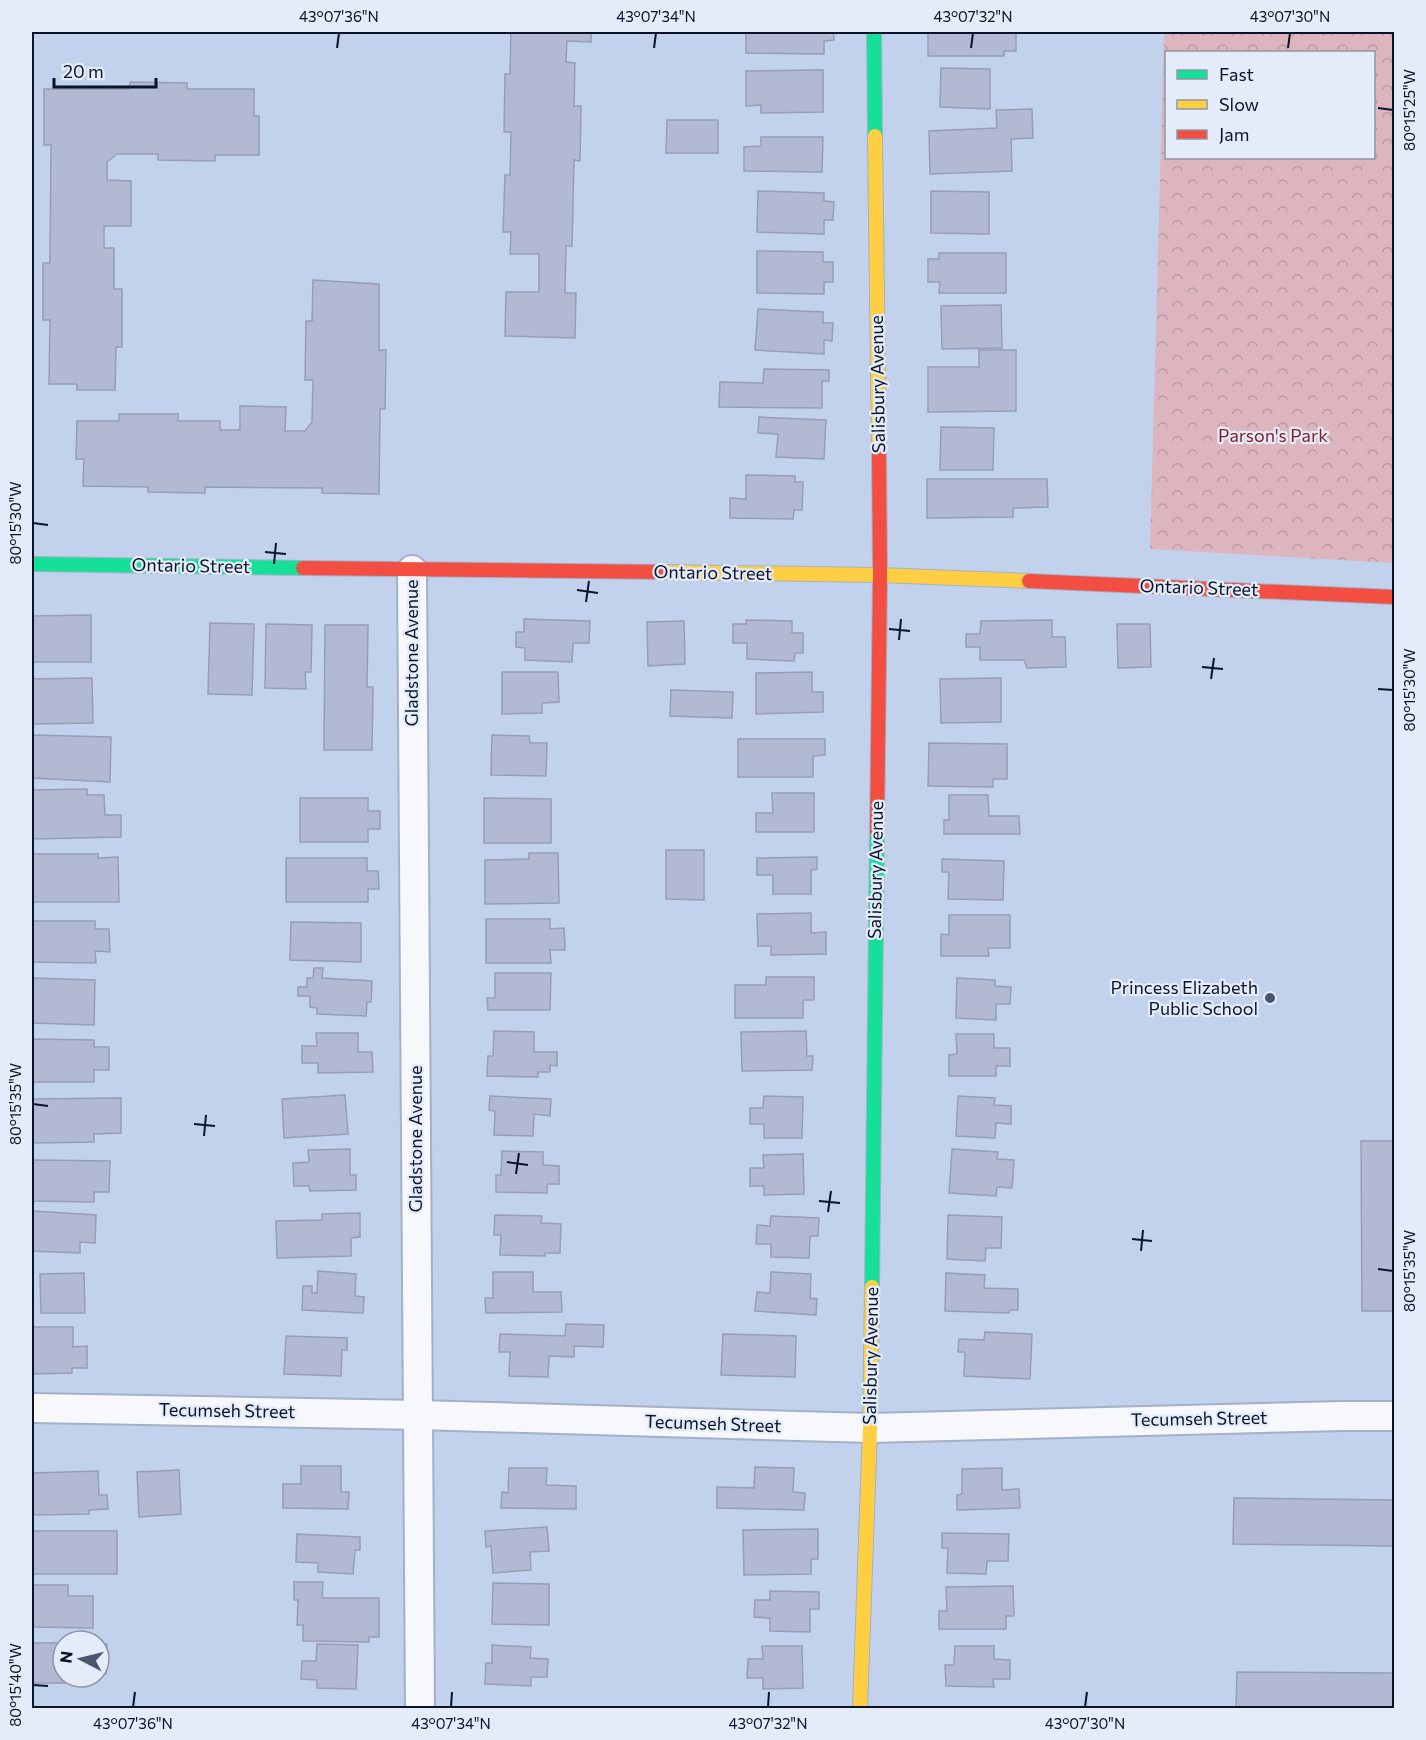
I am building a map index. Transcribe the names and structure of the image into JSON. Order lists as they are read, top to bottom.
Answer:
{
  "streets": {
    "street": [
      "Salisbury Avenue",
      "Ontario Street",
      "Gladstone Avenue",
      "Tecumseh Street"
    ]
  },
  "crossings": [
    ["Salisbury Avenue", "Ontario Street"],
    ["Salisbury Avenue", "Tecumseh Street"],
    ["Ontario Street", "Gladstone Avenue"],
    ["Gladstone Avenue", "Tecumseh Street"]
  ],
  "parks": ["Parson's Park"],
  "places": ["Princess Elizabeth Public School"],
  "legend": ["Fast", "Slow", "Jam"],
  "scale_bar": "20 m",
  "north": "left",
  "coordinates": [
    "43°07'36\"N",
    "43°07'34\"N",
    "43°07'32\"N",
    "43°07'30\"N",
    "80°15'25\"W",
    "80°15'30\"W",
    "80°15'35\"W",
    "80°15'40\"W"
  ]
}
